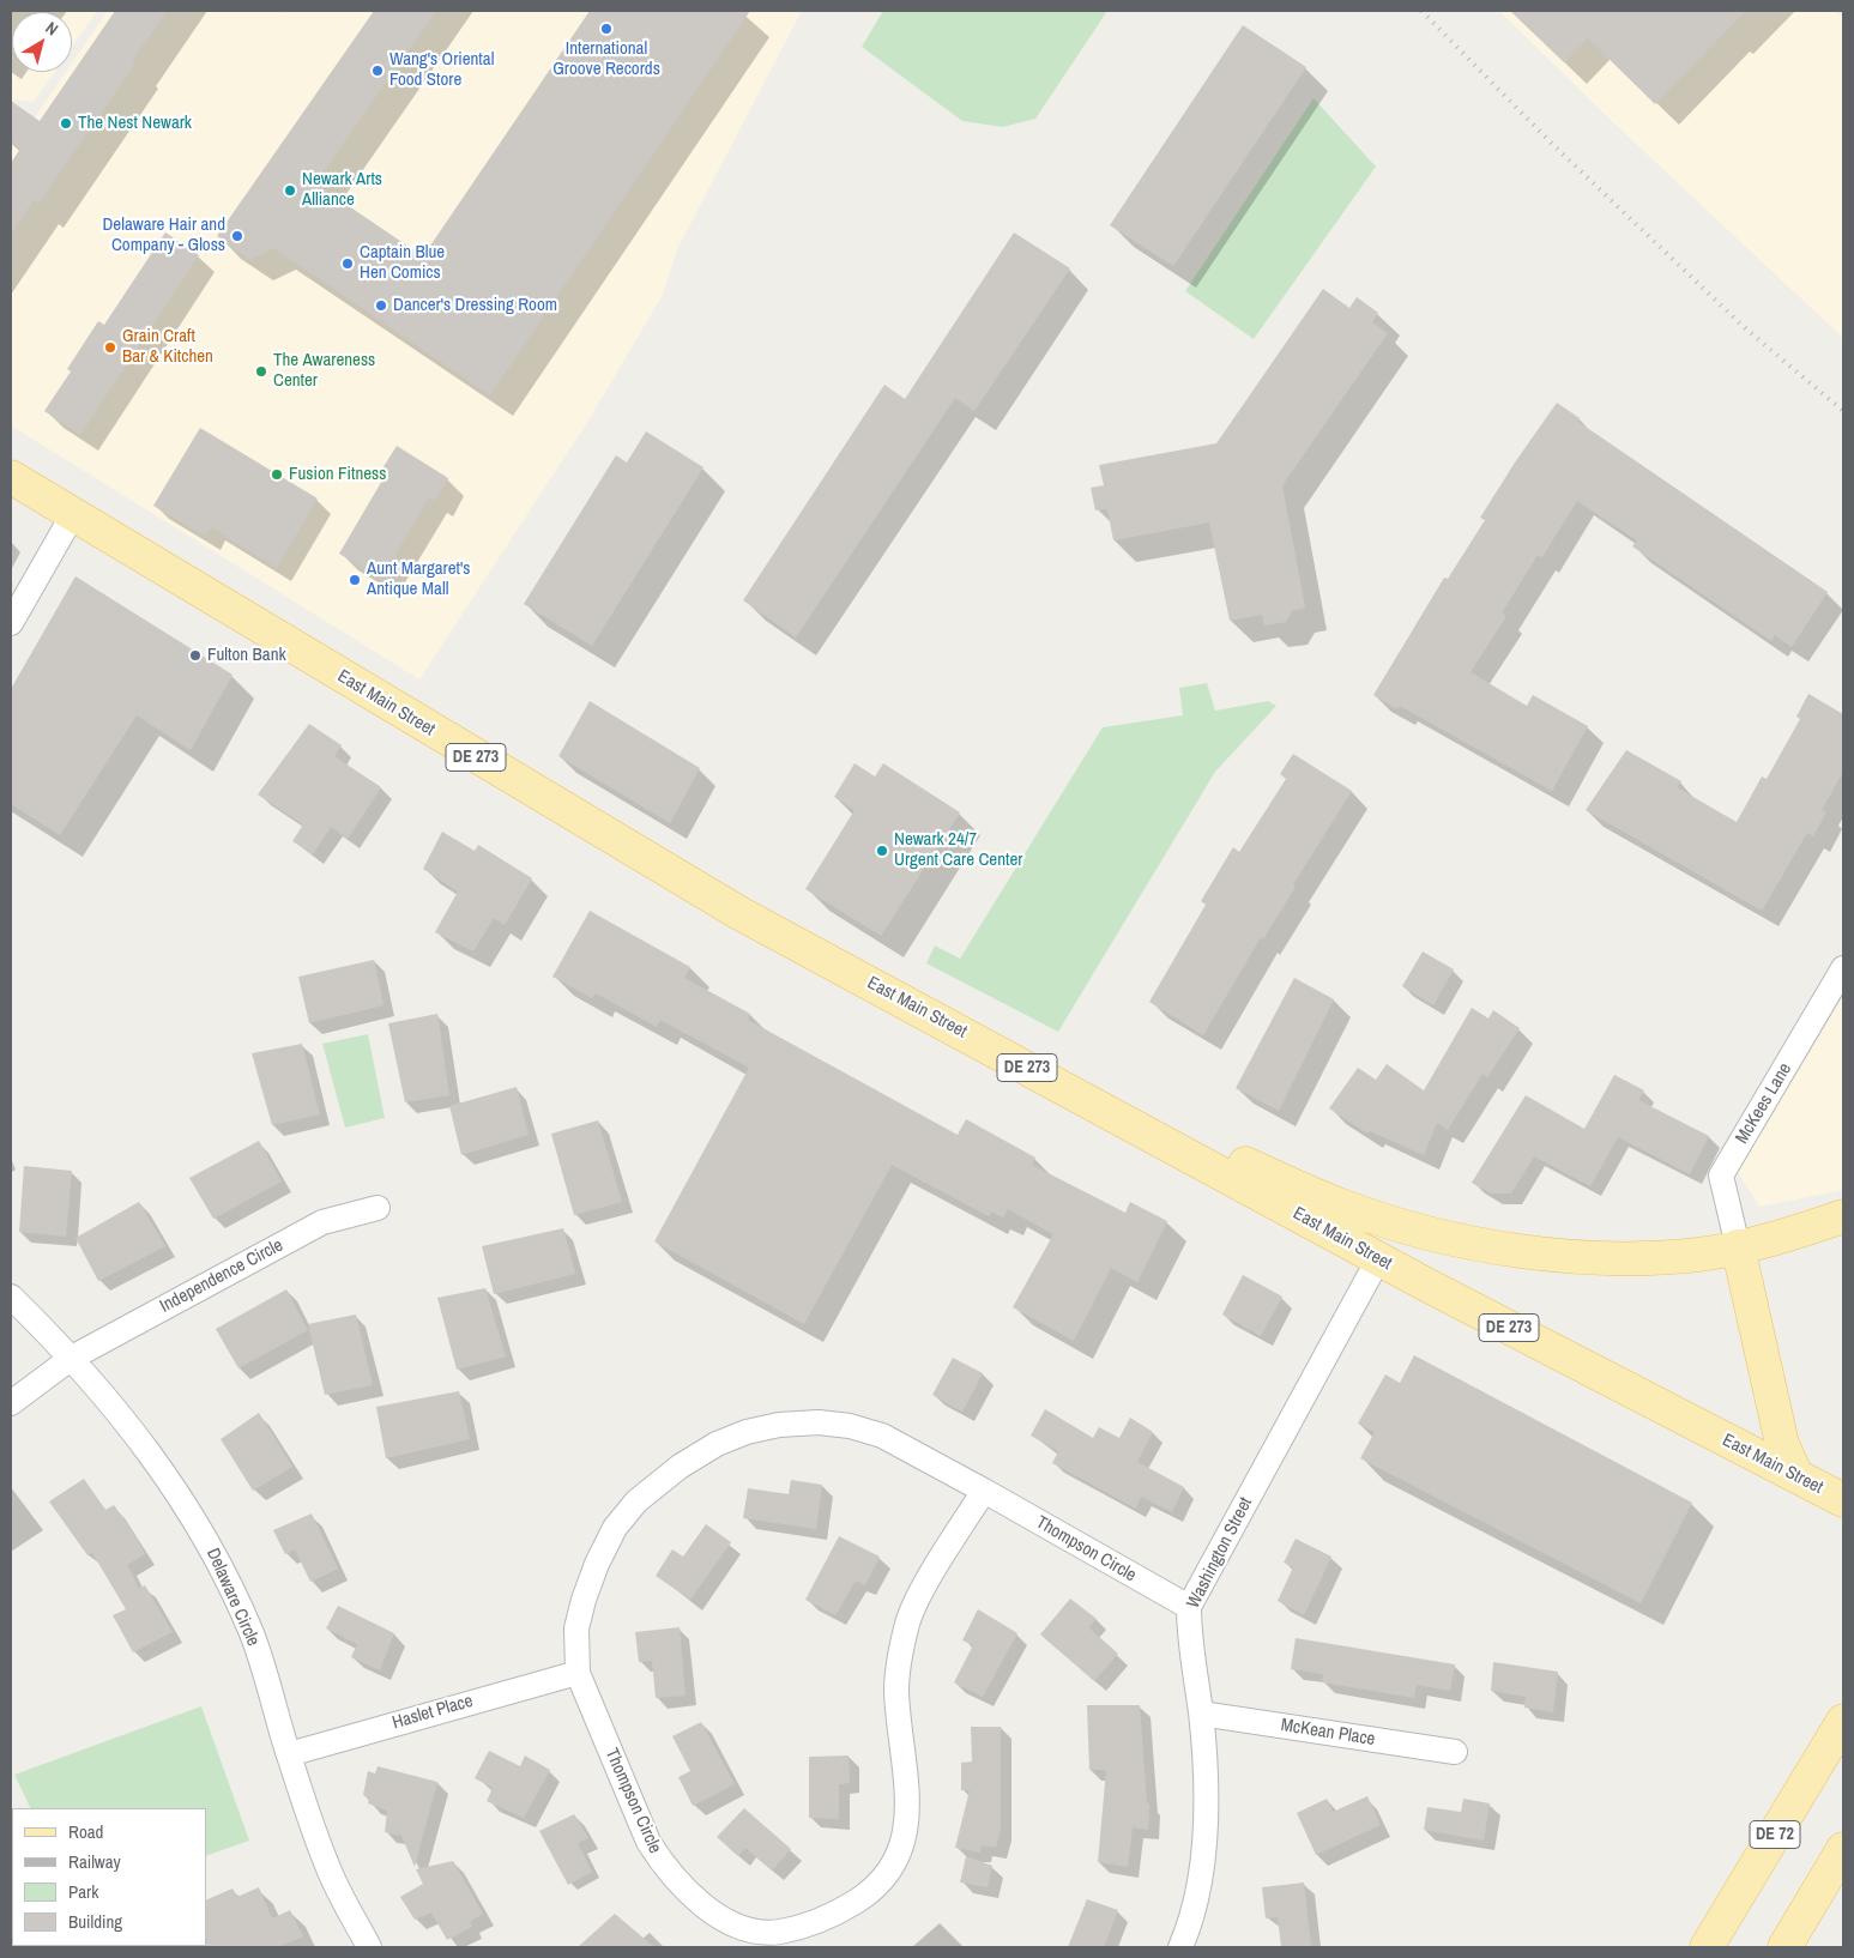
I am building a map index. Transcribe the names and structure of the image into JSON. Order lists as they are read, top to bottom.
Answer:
{
  "streets": {
    "main road": ["East Main Street", "DE 273", "DE 72"],
    "street": [
      "McKees Lane",
      "Independence Circle",
      "Thompson Circle",
      "Washington Street",
      "Delaware Circle",
      "Haslet Place",
      "McKean Place"
    ]
  },
  "crossings": [
    ["East Main Street", "Washington Street"],
    ["Independence Circle", "Delaware Circle"],
    ["Thompson Circle", "Washington Street"],
    ["Thompson Circle", "Haslet Place"],
    ["Washington Street", "McKean Place"],
    ["Delaware Circle", "Haslet Place"]
  ],
  "places": [
    "International Groove Records",
    "Wang's Oriental Food Store",
    "The Nest Newark",
    "Newark Arts Alliance",
    "Delaware Hair and Company - Gloss",
    "Captain Blue Hen Comics",
    "Dancer's Dressing Room",
    "Grain Craft Bar & Kitchen",
    "The Awareness Center",
    "Fusion Fitness",
    "Aunt Margaret's Antique Mall",
    "Fulton Bank",
    "Newark 24/7 Urgent Care Center"
  ],
  "legend": [
    "Road",
    "Railway",
    "Park",
    "Building"
  ],
  "north": "top right"
}
